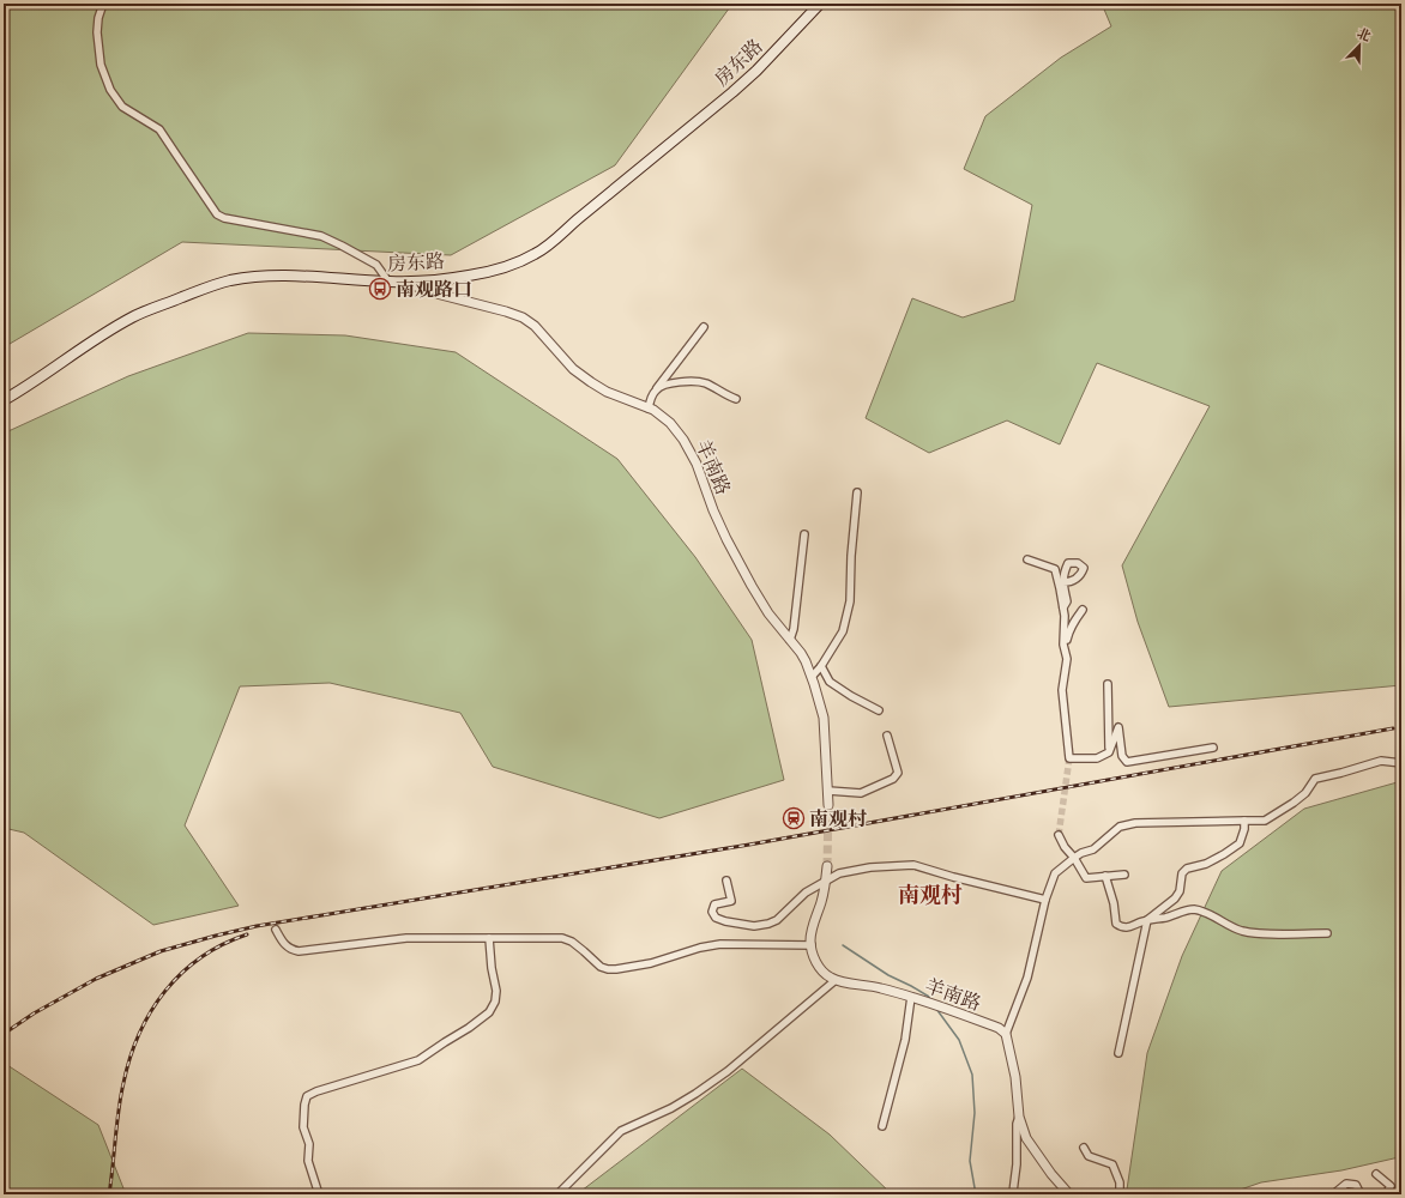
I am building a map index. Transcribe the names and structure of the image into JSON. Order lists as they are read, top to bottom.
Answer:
{
  "streets": {
    "main road": ["房东路"],
    "street": ["羊南路"]
  },
  "crossings": [
    ["房东路", "羊南路"]
  ],
  "districts": ["南观村"],
  "places": {
    "bus stop": ["南观路口"],
    "station": ["南观村"]
  },
  "north": "top right"
}
